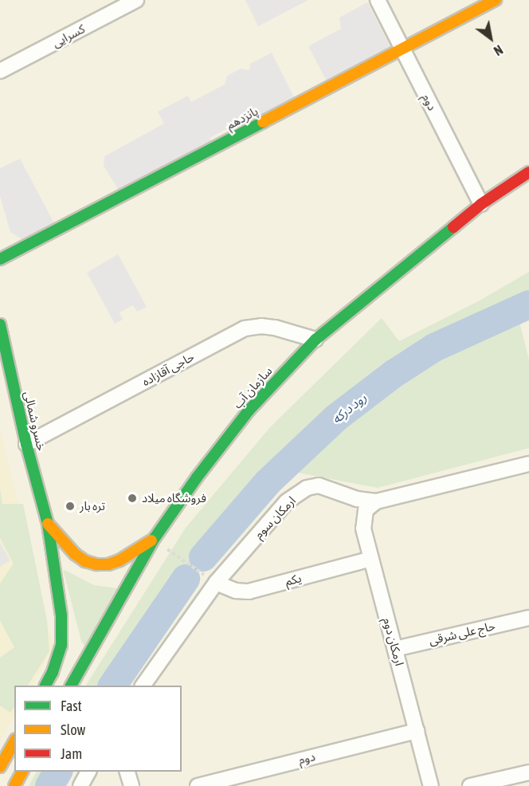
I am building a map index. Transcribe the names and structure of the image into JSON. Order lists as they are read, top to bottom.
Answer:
{
  "streets": {
    "main road": ["پانزدهم", "سازمان آب", "خسرو شمالی"],
    "street": [
      "کسرایی",
      "دوم",
      "حاجی آقازاده",
      "ارمکان سوم",
      "یکم",
      "حاج علی شرقی",
      "ارمکان دوم"
    ]
  },
  "crossings": [
    ["دوم", "پانزدهم"],
    ["دوم", "سازمان آب"],
    ["دوم", "ارمکان دوم"],
    ["حاجی آقازاده", "سازمان آب"],
    ["حاجی آقازاده", "خسرو شمالی"],
    ["ارمکان سوم", "یکم"],
    ["ارمکان سوم", "ارمکان دوم"],
    ["یکم", "ارمکان دوم"],
    ["حاج علی شرقی", "ارمکان دوم"]
  ],
  "water": ["رود درکه"],
  "places": ["فروشگاه میلاد", "تره بار"],
  "legend": ["Fast", "Slow", "Jam"],
  "north": "bottom right"
}
